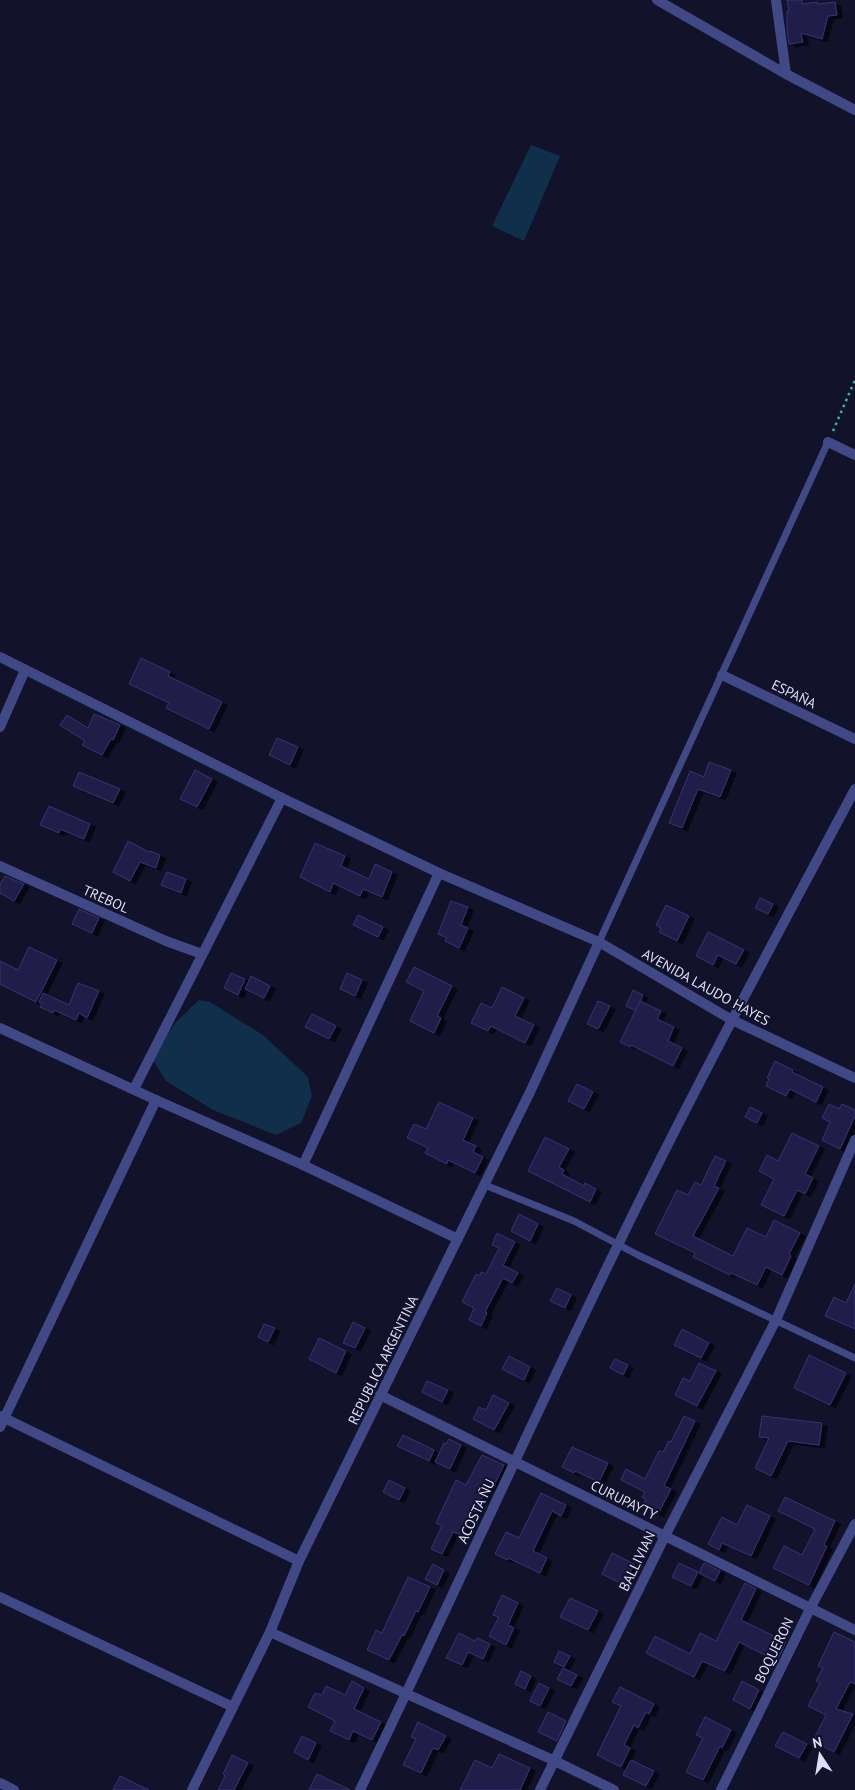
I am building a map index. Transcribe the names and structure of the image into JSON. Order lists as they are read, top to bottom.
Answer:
{
  "streets": {
    "street": [
      "ESPAÑA",
      "TREBOL",
      "AVENIDA LAUDO HAYES",
      "REPUBLICA ARGENTINA",
      "CURUPAYTY",
      "ACOSTA ÑU",
      "BALLIVIAN",
      "BOQUERON"
    ]
  },
  "crossings": [
    ["AVENIDA LAUDO HAYES", "REPUBLICA ARGENTINA"],
    ["AVENIDA LAUDO HAYES", "ACOSTA ÑU"],
    ["REPUBLICA ARGENTINA", "CURUPAYTY"],
    ["CURUPAYTY", "ACOSTA ÑU"],
    ["CURUPAYTY", "BALLIVIAN"],
    ["CURUPAYTY", "BOQUERON"]
  ],
  "north": "top"
}
